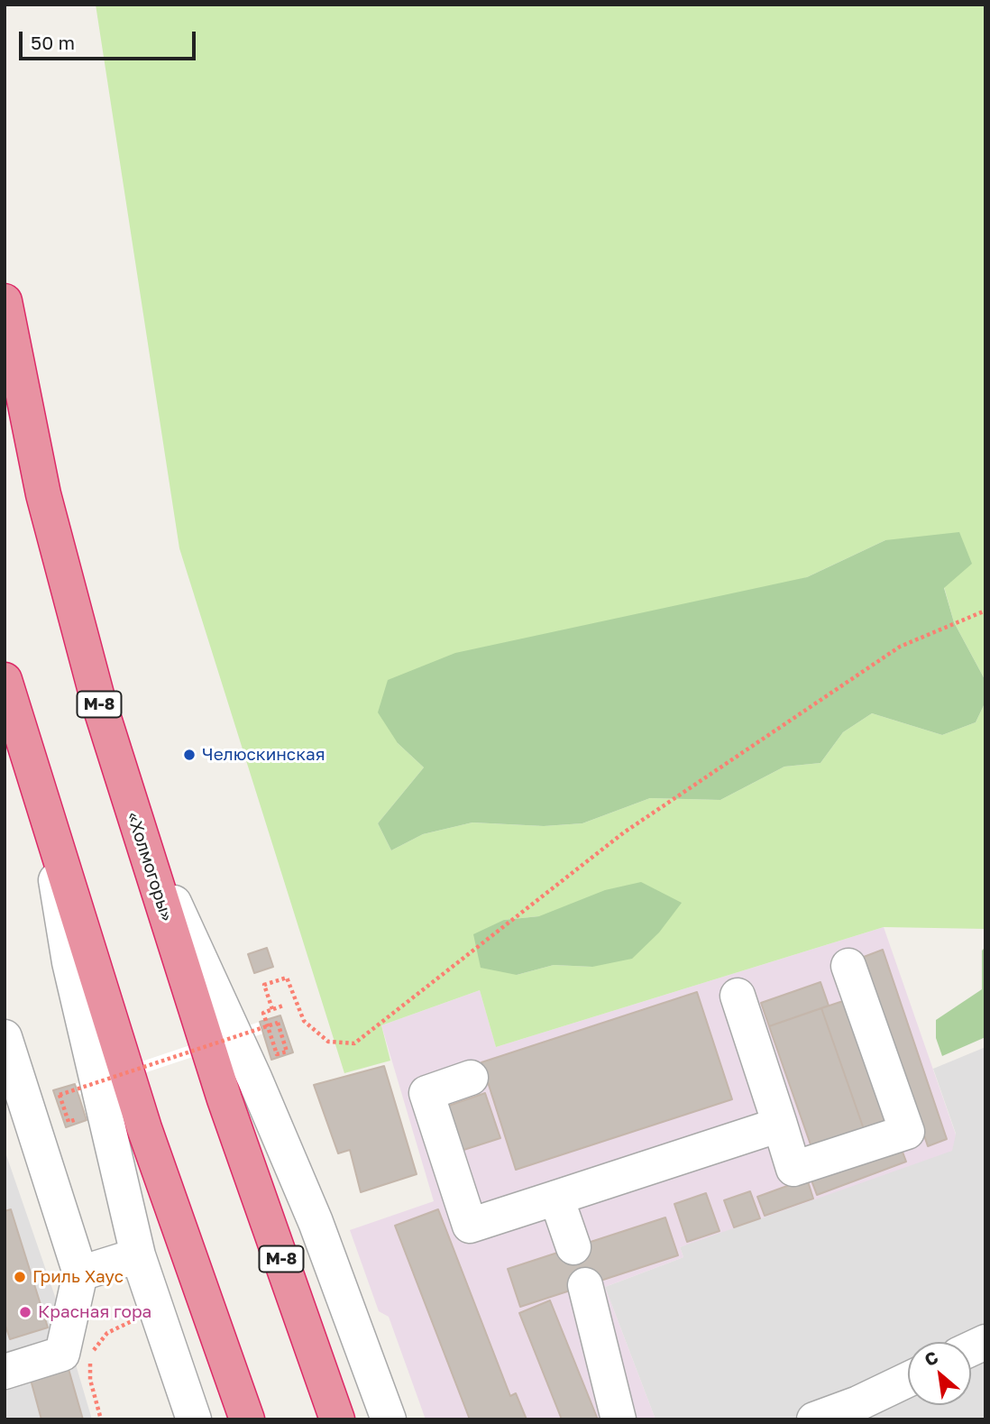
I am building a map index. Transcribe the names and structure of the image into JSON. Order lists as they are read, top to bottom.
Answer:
{
  "streets": {
    "highway": ["М-8", "«Холмогоры»"]
  },
  "places": ["Челюскинская", "Гриль Хаус", "Красная гора"],
  "scale_bar": "50 m",
  "north": "top left"
}
